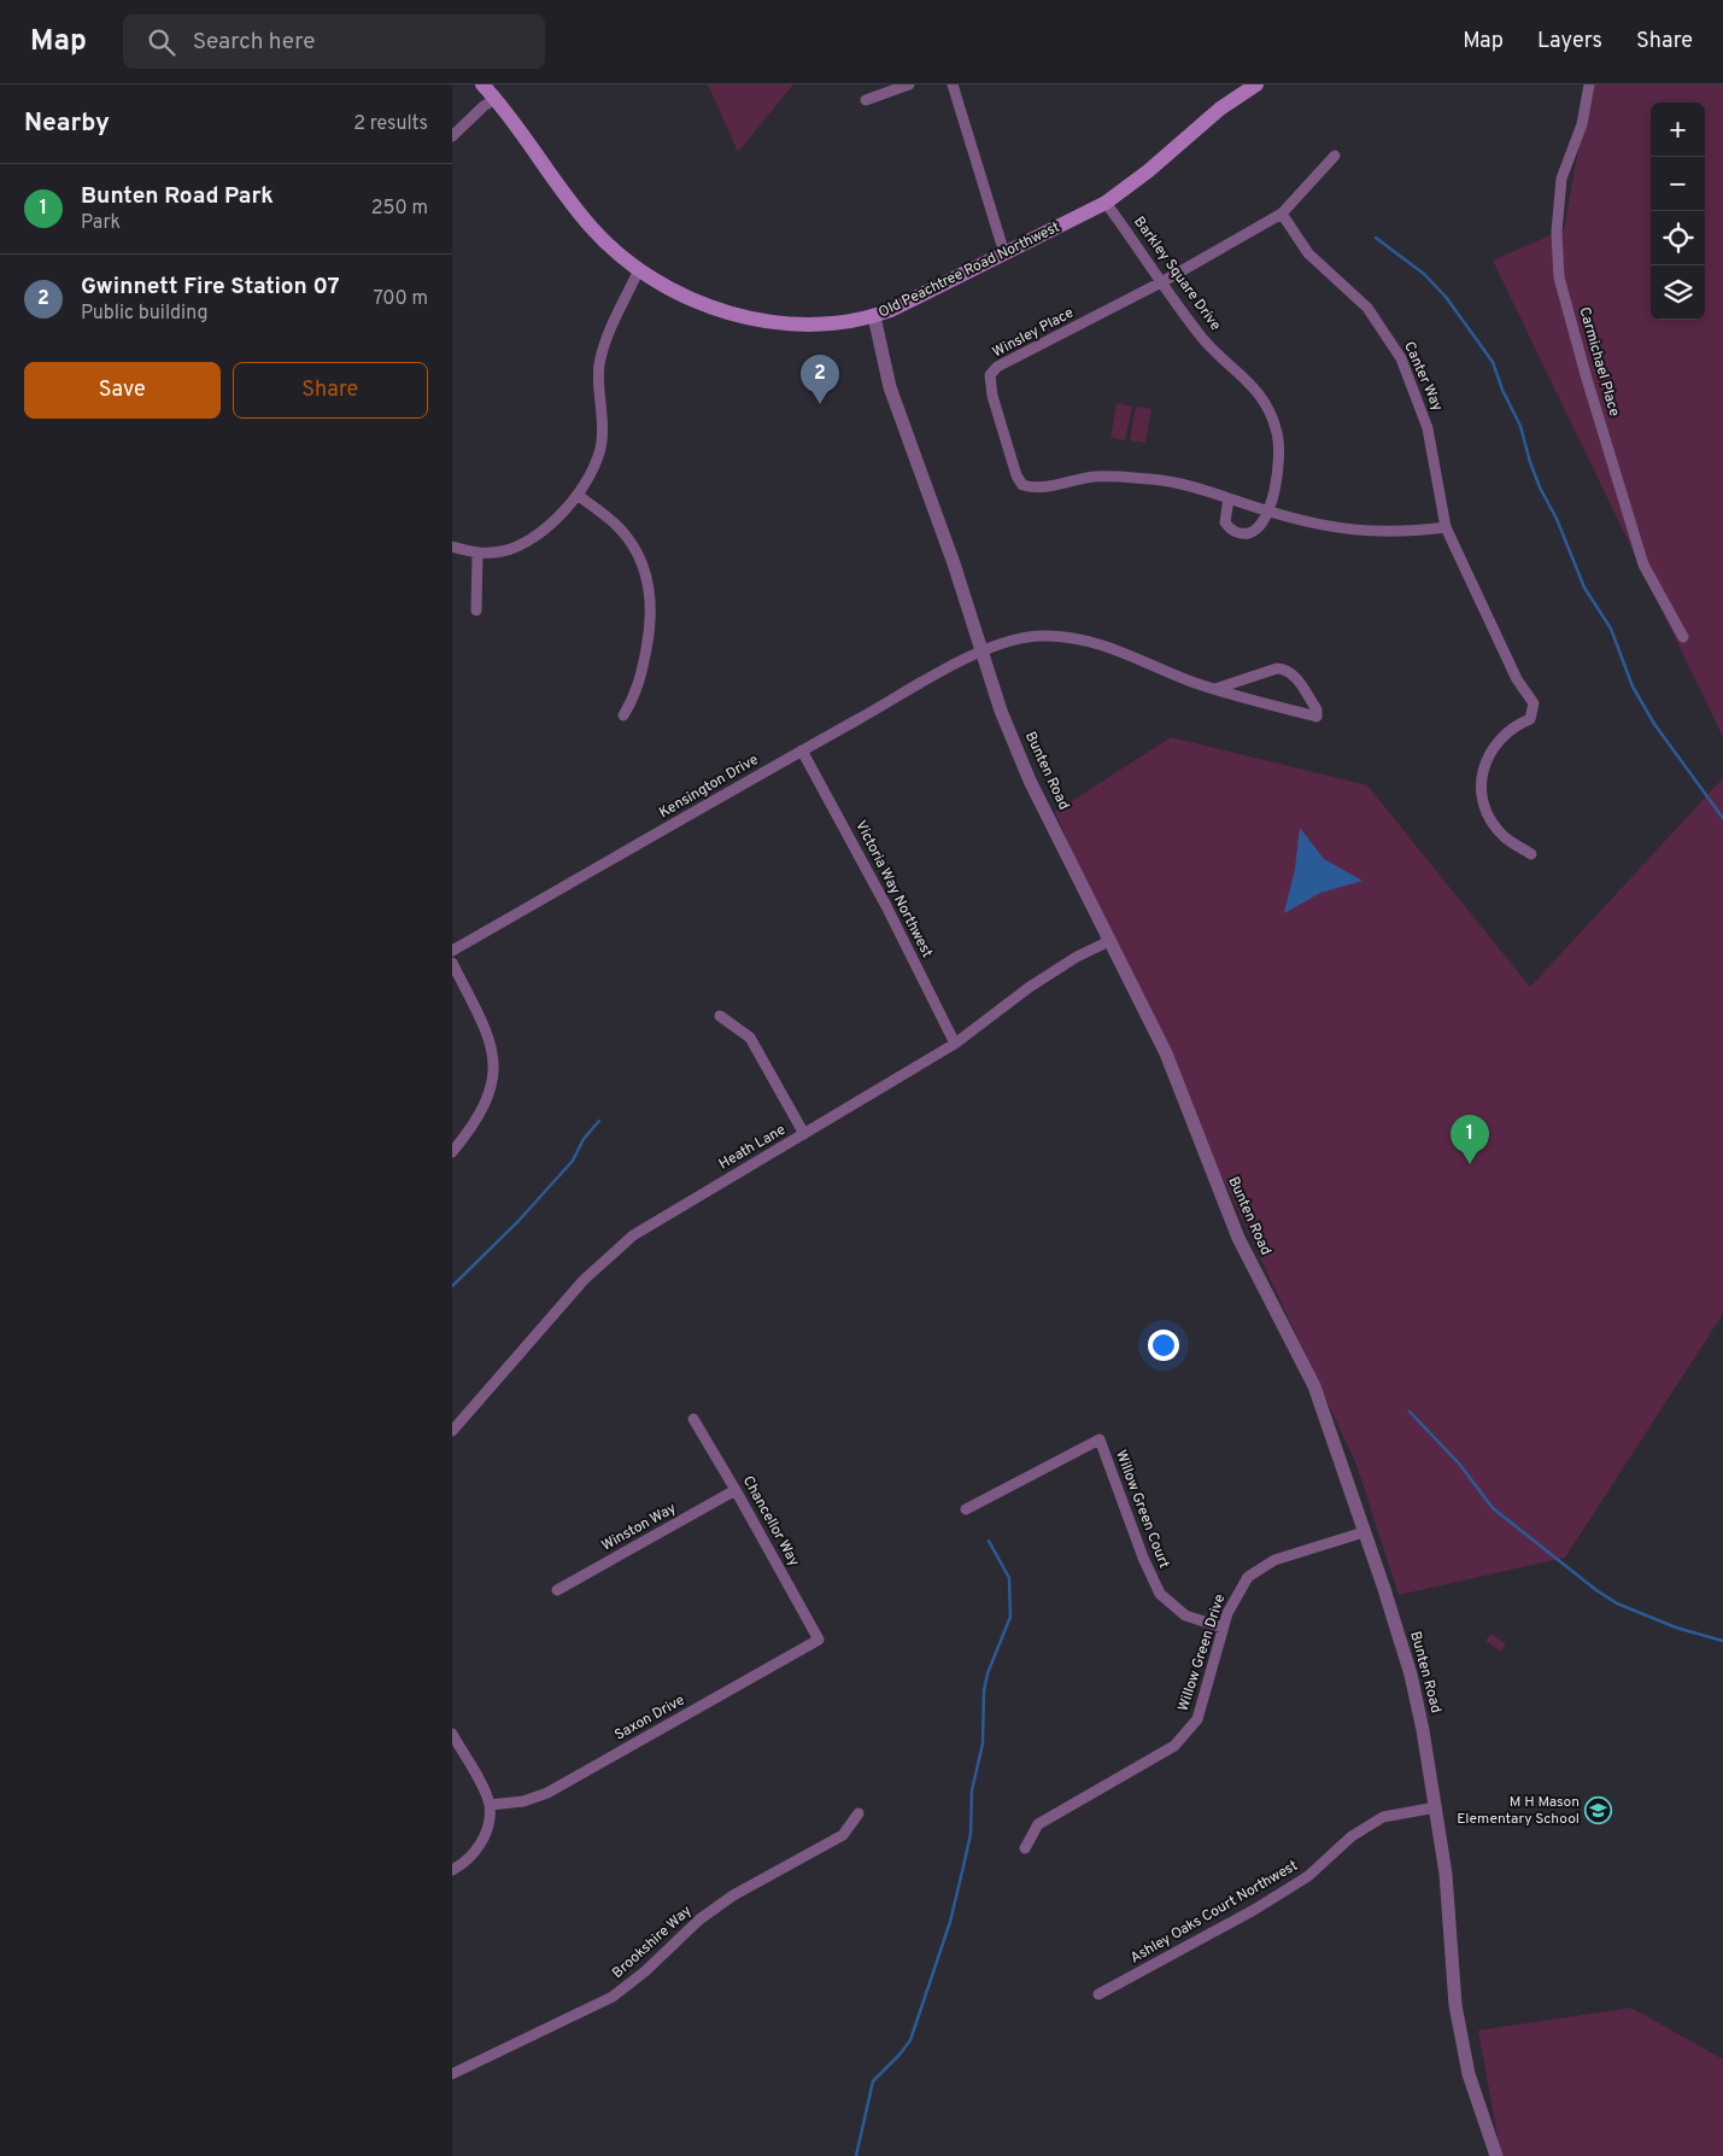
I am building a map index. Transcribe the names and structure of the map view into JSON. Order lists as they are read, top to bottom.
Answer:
{
  "streets": {
    "main road": ["Old Peachtree Road Northwest"],
    "street": [
      "Barkley Square Drive",
      "Winsley Place",
      "Carmichael Place",
      "Canter Way",
      "Bunten Road",
      "Kensington Drive",
      "Victoria Way Northwest",
      "Heath Lane",
      "Willow Green Court",
      "Chancellor Way",
      "Winston Way",
      "Willow Green Drive",
      "Saxon Drive",
      "Ashley Oaks Court Northwest",
      "Brookshire Way"
    ]
  },
  "crossings": [
    ["Old Peachtree Road Northwest", "Barkley Square Drive"],
    ["Old Peachtree Road Northwest", "Bunten Road"],
    ["Barkley Square Drive", "Winsley Place"],
    ["Winsley Place", "Canter Way"],
    ["Bunten Road", "Kensington Drive"],
    ["Bunten Road", "Heath Lane"],
    ["Bunten Road", "Willow Green Drive"],
    ["Bunten Road", "Ashley Oaks Court Northwest"],
    ["Kensington Drive", "Victoria Way Northwest"],
    ["Victoria Way Northwest", "Heath Lane"],
    ["Willow Green Court", "Willow Green Drive"],
    ["Chancellor Way", "Winston Way"],
    ["Chancellor Way", "Saxon Drive"]
  ],
  "places": {
    "school or university": ["M H Mason Elementary School"]
  },
  "page": {
    "header": "Map",
    "search": "Search here",
    "nav": ["Map", "Layers", "Share"],
    "heading": ["Nearby", "2 results"],
    "map_buttons": ["+", "−"],
    "list": [
      {
        "mark": "1",
        "name": "Bunten Road Park",
        "note": "Park",
        "value": "250 m"
      },
      {
        "mark": "2",
        "name": "Gwinnett Fire Station 07",
        "note": "Public building",
        "value": "700 m"
      }
    ],
    "buttons": ["Save", "Share"],
    "pins": ["2", "1"]
  }
}
